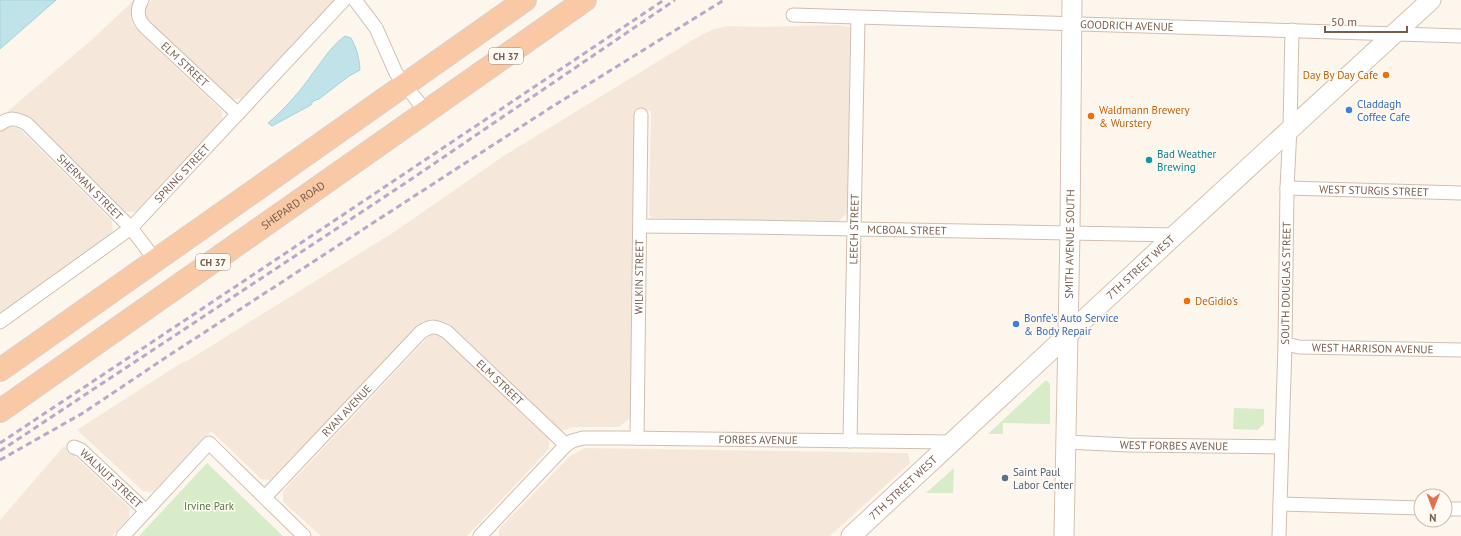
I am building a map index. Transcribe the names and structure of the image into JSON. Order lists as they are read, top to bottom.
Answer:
{
  "streets": {
    "highway": ["CH 37", "SHEPARD ROAD"],
    "main road": ["SMITH AVENUE SOUTH", "7TH STREET WEST"],
    "street": [
      "GOODRICH AVENUE",
      "ELM STREET",
      "SPRING STREET",
      "SHERMAN STREET",
      "WEST STURGIS STREET",
      "LEECH STREET",
      "MCBOAL STREET",
      "WILKIN STREET",
      "SOUTH DOUGLAS STREET",
      "WEST HARRISON AVENUE",
      "RYAN AVENUE",
      "FORBES AVENUE",
      "WEST FORBES AVENUE",
      "WALNUT STREET"
    ]
  },
  "crossings": [
    ["GOODRICH AVENUE", "LEECH STREET"],
    ["GOODRICH AVENUE", "SMITH AVENUE SOUTH"],
    ["GOODRICH AVENUE", "7TH STREET WEST"],
    ["GOODRICH AVENUE", "SOUTH DOUGLAS STREET"],
    ["ELM STREET", "SPRING STREET"],
    ["ELM STREET", "RYAN AVENUE"],
    ["ELM STREET", "FORBES AVENUE"],
    ["SPRING STREET", "SHERMAN STREET"],
    ["WEST STURGIS STREET", "SOUTH DOUGLAS STREET"],
    ["LEECH STREET", "MCBOAL STREET"],
    ["LEECH STREET", "FORBES AVENUE"],
    ["MCBOAL STREET", "SMITH AVENUE SOUTH"],
    ["MCBOAL STREET", "7TH STREET WEST"],
    ["MCBOAL STREET", "WILKIN STREET"],
    ["SMITH AVENUE SOUTH", "7TH STREET WEST"],
    ["SMITH AVENUE SOUTH", "WEST FORBES AVENUE"],
    ["7TH STREET WEST", "SOUTH DOUGLAS STREET"],
    ["7TH STREET WEST", "FORBES AVENUE"],
    ["WILKIN STREET", "FORBES AVENUE"],
    ["SOUTH DOUGLAS STREET", "WEST HARRISON AVENUE"],
    ["SOUTH DOUGLAS STREET", "WEST FORBES AVENUE"]
  ],
  "parks": ["Irvine Park"],
  "places": [
    "Day By Day Cafe",
    "Claddagh Coffee Cafe",
    "Waldmann Brewery & Wurstery",
    "Bad Weather Brewing",
    "DeGidio's",
    "Bonfe's Auto Service & Body Repair",
    "Saint Paul Labor Center"
  ],
  "scale_bar": "50 m",
  "north": "bottom"
}
